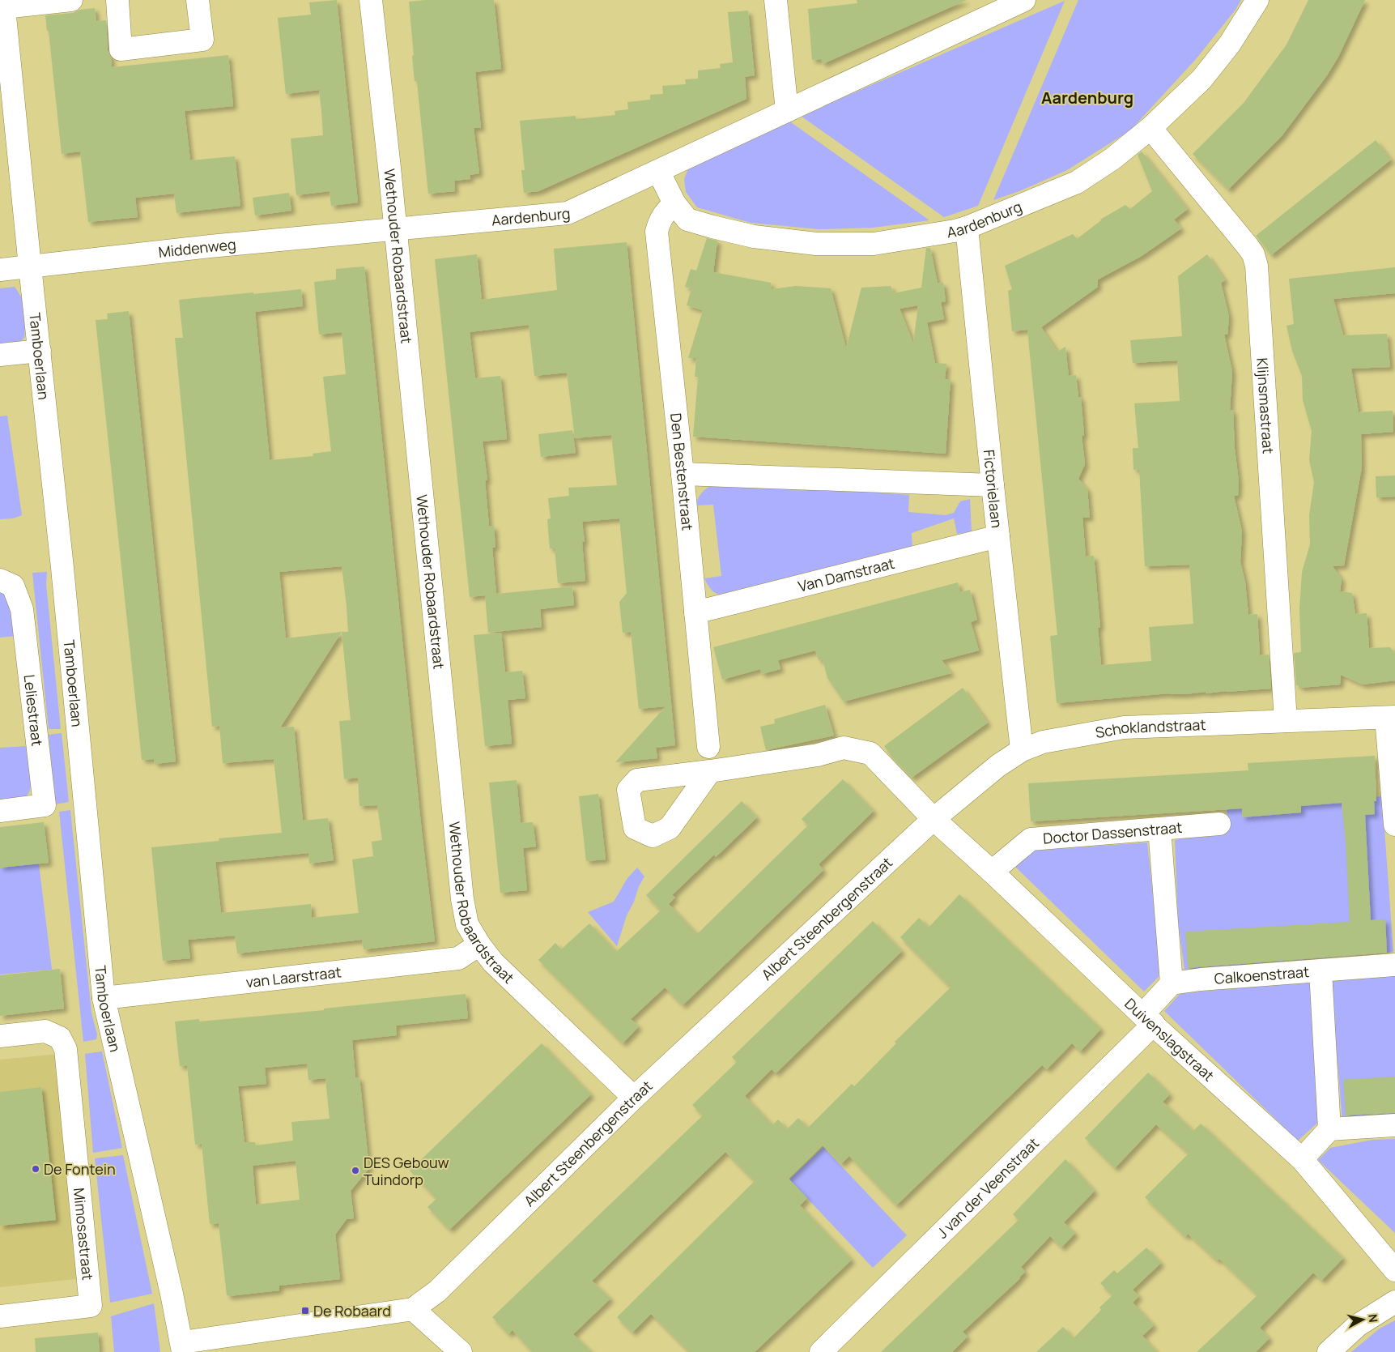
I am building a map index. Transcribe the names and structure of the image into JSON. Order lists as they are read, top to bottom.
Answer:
{
  "streets": {
    "street": [
      "Aardenburg",
      "Middenweg",
      "Wethouder Robaardstraat",
      "Tamboerlaan",
      "Klijnsmastraat",
      "Den Bestenstraat",
      "Fictorielaan",
      "Van Damstraat",
      "Leliestraat",
      "Schoklandstraat",
      "Doctor Dassenstraat",
      "Albert Steenbergenstraat",
      "Calkoenstraat",
      "van Laarstraat",
      "Duivenslagstraat",
      "J van der Veenstraat",
      "Mimosastraat"
    ]
  },
  "crossings": [
    ["Aardenburg", "Middenweg"],
    ["Aardenburg", "Wethouder Robaardstraat"],
    ["Aardenburg", "Klijnsmastraat"],
    ["Aardenburg", "Den Bestenstraat"],
    ["Aardenburg", "Fictorielaan"],
    ["Middenweg", "Wethouder Robaardstraat"],
    ["Middenweg", "Tamboerlaan"],
    ["Wethouder Robaardstraat", "Albert Steenbergenstraat"],
    ["Wethouder Robaardstraat", "van Laarstraat"],
    ["Tamboerlaan", "Albert Steenbergenstraat"],
    ["Tamboerlaan", "van Laarstraat"],
    ["Klijnsmastraat", "Schoklandstraat"],
    ["Den Bestenstraat", "Van Damstraat"],
    ["Fictorielaan", "Van Damstraat"],
    ["Fictorielaan", "Schoklandstraat"],
    ["Schoklandstraat", "Albert Steenbergenstraat"],
    ["Schoklandstraat", "Duivenslagstraat"],
    ["Doctor Dassenstraat", "Duivenslagstraat"],
    ["Albert Steenbergenstraat", "Duivenslagstraat"],
    ["Duivenslagstraat", "J van der Veenstraat"]
  ],
  "districts": ["Aardenburg"],
  "places": {
    "other": ["De Fontein", "DES Gebouw Tuindorp"],
    "transit": ["De Robaard"]
  },
  "north": "right"
}
